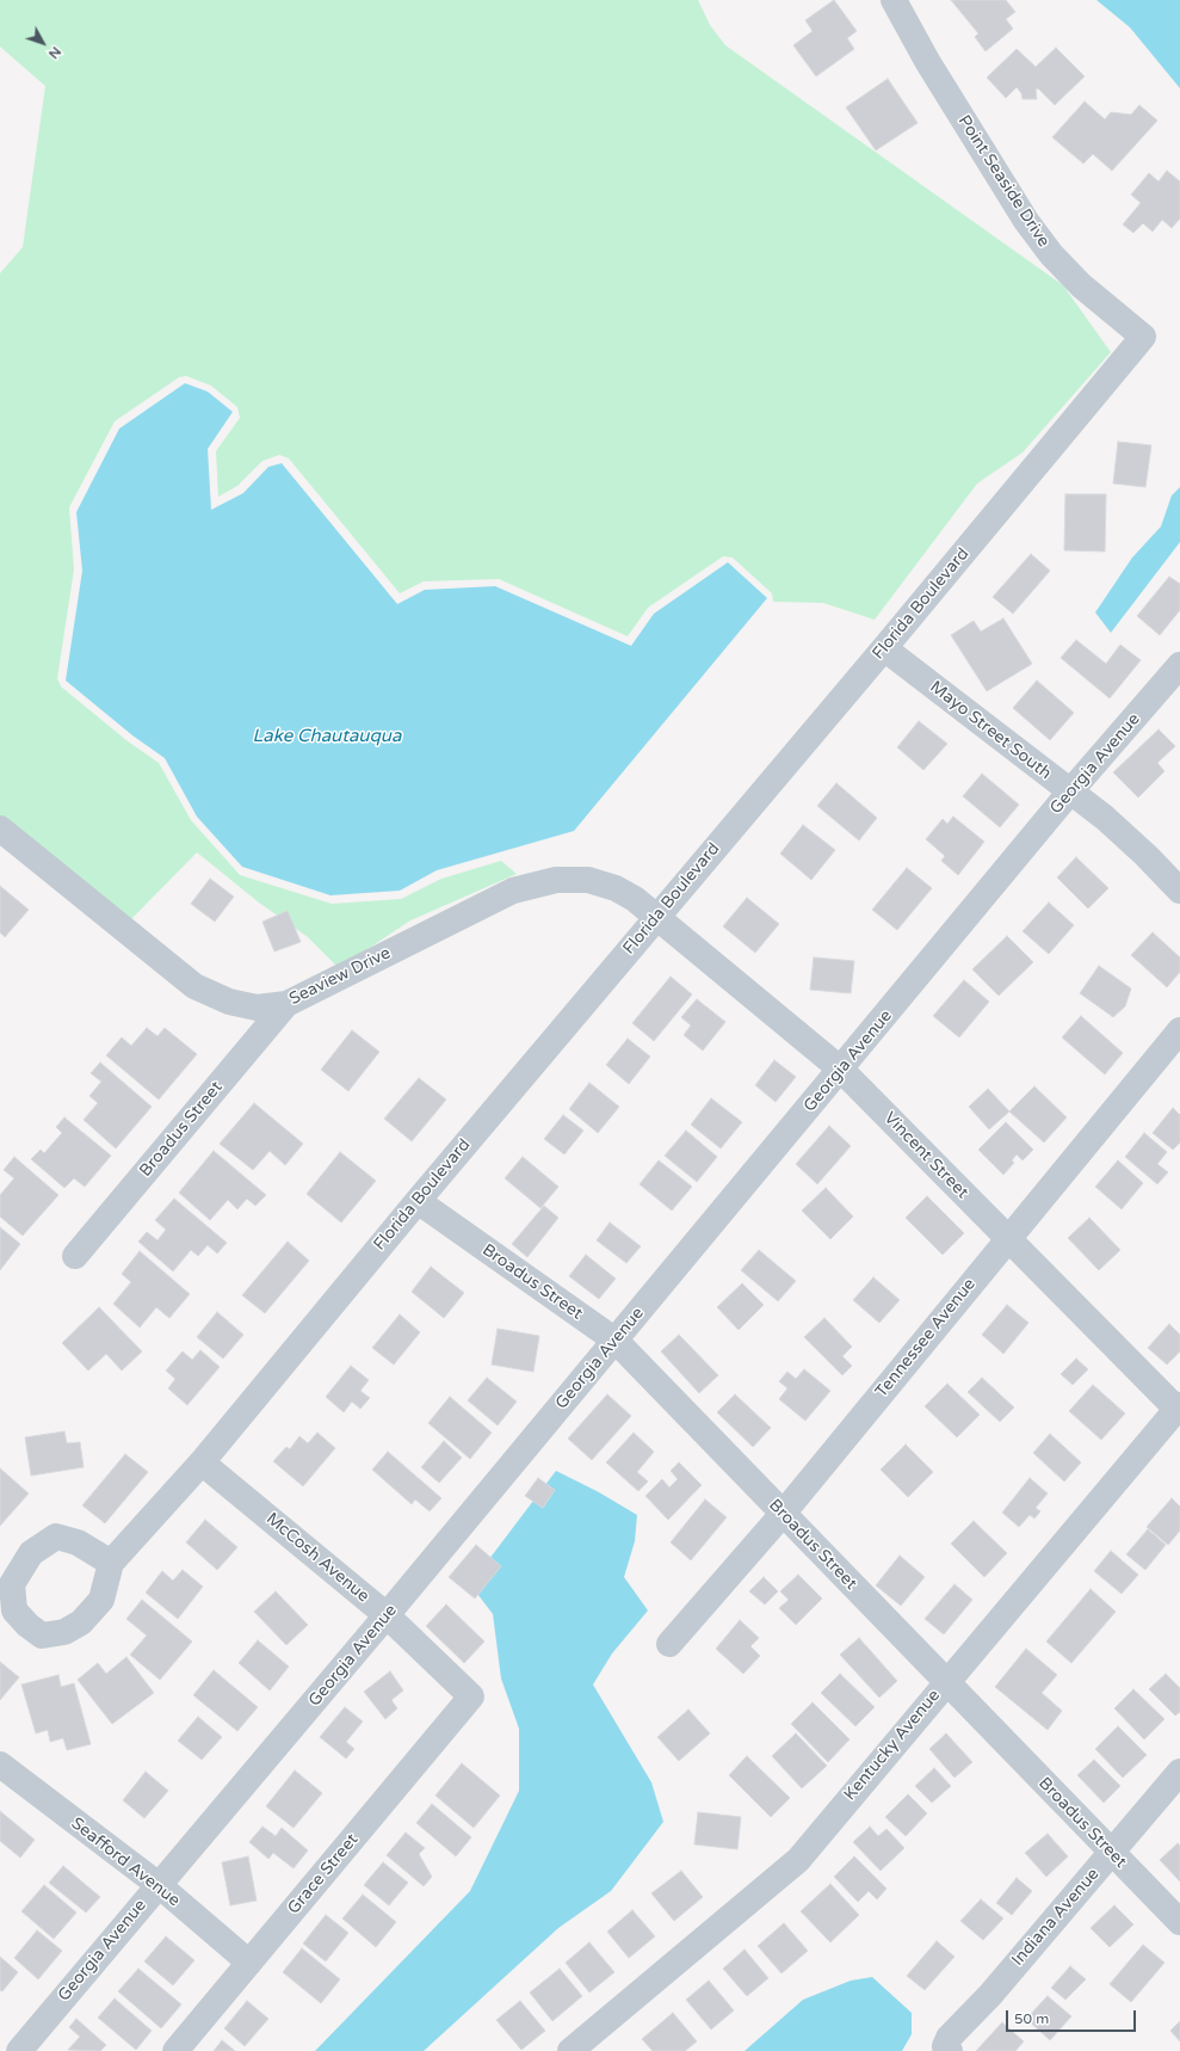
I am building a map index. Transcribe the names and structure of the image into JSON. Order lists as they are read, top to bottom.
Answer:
{
  "streets": {
    "street": [
      "Point Seaside Drive",
      "Florida Boulevard",
      "Mayo Street South",
      "Georgia Avenue",
      "Seaview Drive",
      "Broadus Street",
      "Vincent Street",
      "Tennessee Avenue",
      "McCosh Avenue",
      "Kentucky Avenue",
      "Seafford Avenue",
      "Grace Street",
      "Indiana Avenue"
    ]
  },
  "crossings": [
    ["Point Seaside Drive", "Florida Boulevard"],
    ["Florida Boulevard", "Mayo Street South"],
    ["Florida Boulevard", "Seaview Drive"],
    ["Florida Boulevard", "Broadus Street"],
    ["Florida Boulevard", "Vincent Street"],
    ["Florida Boulevard", "McCosh Avenue"],
    ["Mayo Street South", "Georgia Avenue"],
    ["Georgia Avenue", "Broadus Street"],
    ["Georgia Avenue", "Vincent Street"],
    ["Georgia Avenue", "McCosh Avenue"],
    ["Georgia Avenue", "Seafford Avenue"],
    ["Seaview Drive", "Broadus Street"],
    ["Seaview Drive", "Vincent Street"],
    ["Broadus Street", "Tennessee Avenue"],
    ["Broadus Street", "Kentucky Avenue"],
    ["Broadus Street", "Indiana Avenue"],
    ["Vincent Street", "Tennessee Avenue"],
    ["Vincent Street", "Kentucky Avenue"],
    ["McCosh Avenue", "Grace Street"],
    ["Seafford Avenue", "Grace Street"]
  ],
  "water": ["Lake Chautauqua"],
  "scale_bar": "50 m",
  "north": "bottom right"
}
